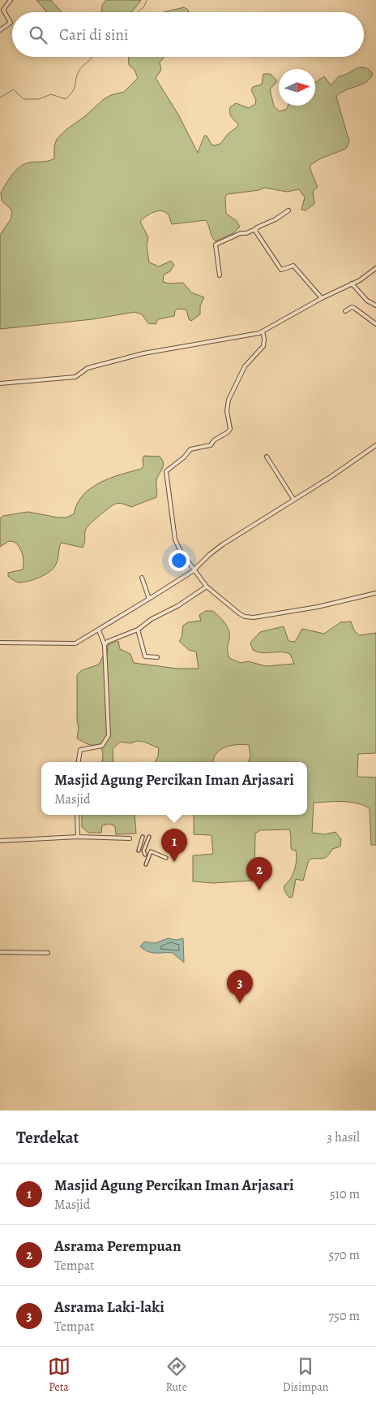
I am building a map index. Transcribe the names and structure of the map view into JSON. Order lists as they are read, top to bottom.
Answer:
{
  "north": "right",
  "page": {
    "search": "Cari di sini",
    "popup": ["Masjid Agung Percikan Iman Arjasari", "Masjid"],
    "pins": ["1", "2", "3"],
    "heading": ["Terdekat", "3 hasil"],
    "list": [
      {
        "mark": "1",
        "name": "Masjid Agung Percikan Iman Arjasari",
        "note": "Masjid",
        "value": "510 m"
      },
      {
        "mark": "2",
        "name": "Asrama Perempuan",
        "note": "Tempat",
        "value": "570 m"
      },
      {
        "mark": "3",
        "name": "Asrama Laki-laki",
        "note": "Tempat",
        "value": "750 m"
      }
    ],
    "nav": ["Peta", "Rute", "Disimpan"]
  }
}
